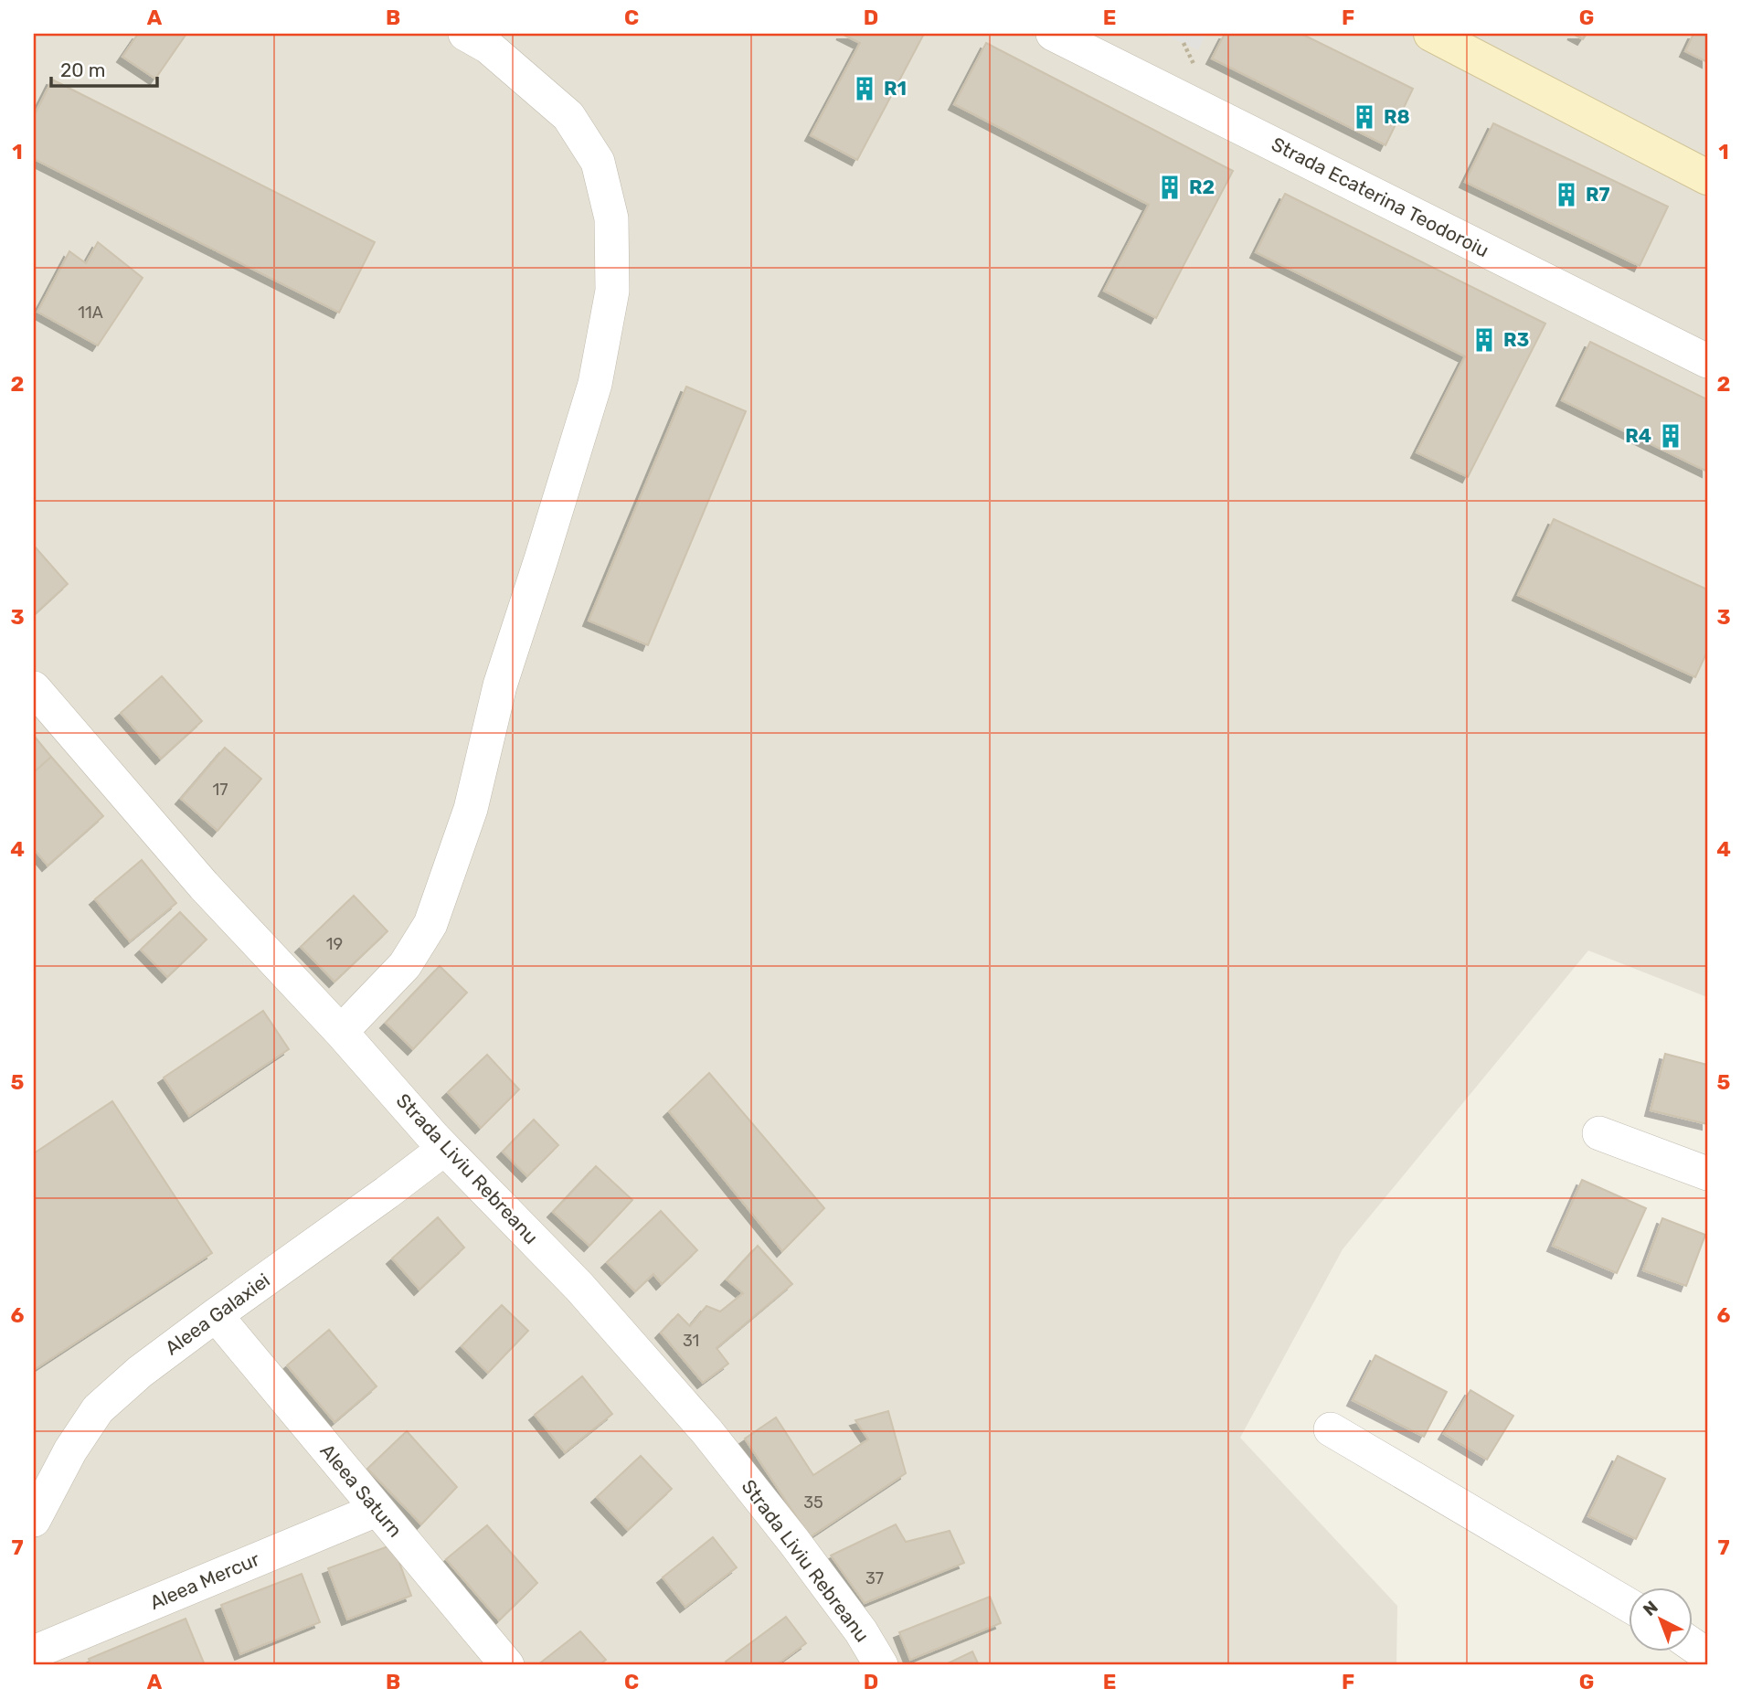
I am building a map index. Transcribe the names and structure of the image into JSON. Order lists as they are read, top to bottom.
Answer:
{
  "streets": {
    "street": [
      "Strada Ecaterina Teodoroiu",
      "Strada Liviu Rebreanu",
      "Aleea Galaxiei",
      "Aleea Saturn",
      "Aleea Mercur"
    ]
  },
  "crossings": [
    ["Strada Liviu Rebreanu", "Aleea Galaxiei"],
    ["Aleea Galaxiei", "Aleea Saturn"],
    ["Aleea Saturn", "Aleea Mercur"]
  ],
  "places": {
    "building": [
      "R1",
      "R8",
      "R2",
      "R7",
      "R3",
      "R4"
    ]
  },
  "house_numbers": [
    "11A",
    "17",
    "19",
    "31",
    "35",
    "37"
  ],
  "scale_bar": "20 m",
  "north": "top left",
  "grid": {
    "columns": [
      "A",
      "B",
      "C",
      "D",
      "E",
      "F",
      "G"
    ],
    "rows": [
      "1",
      "2",
      "3",
      "4",
      "5",
      "6",
      "7"
    ]
  }
}
